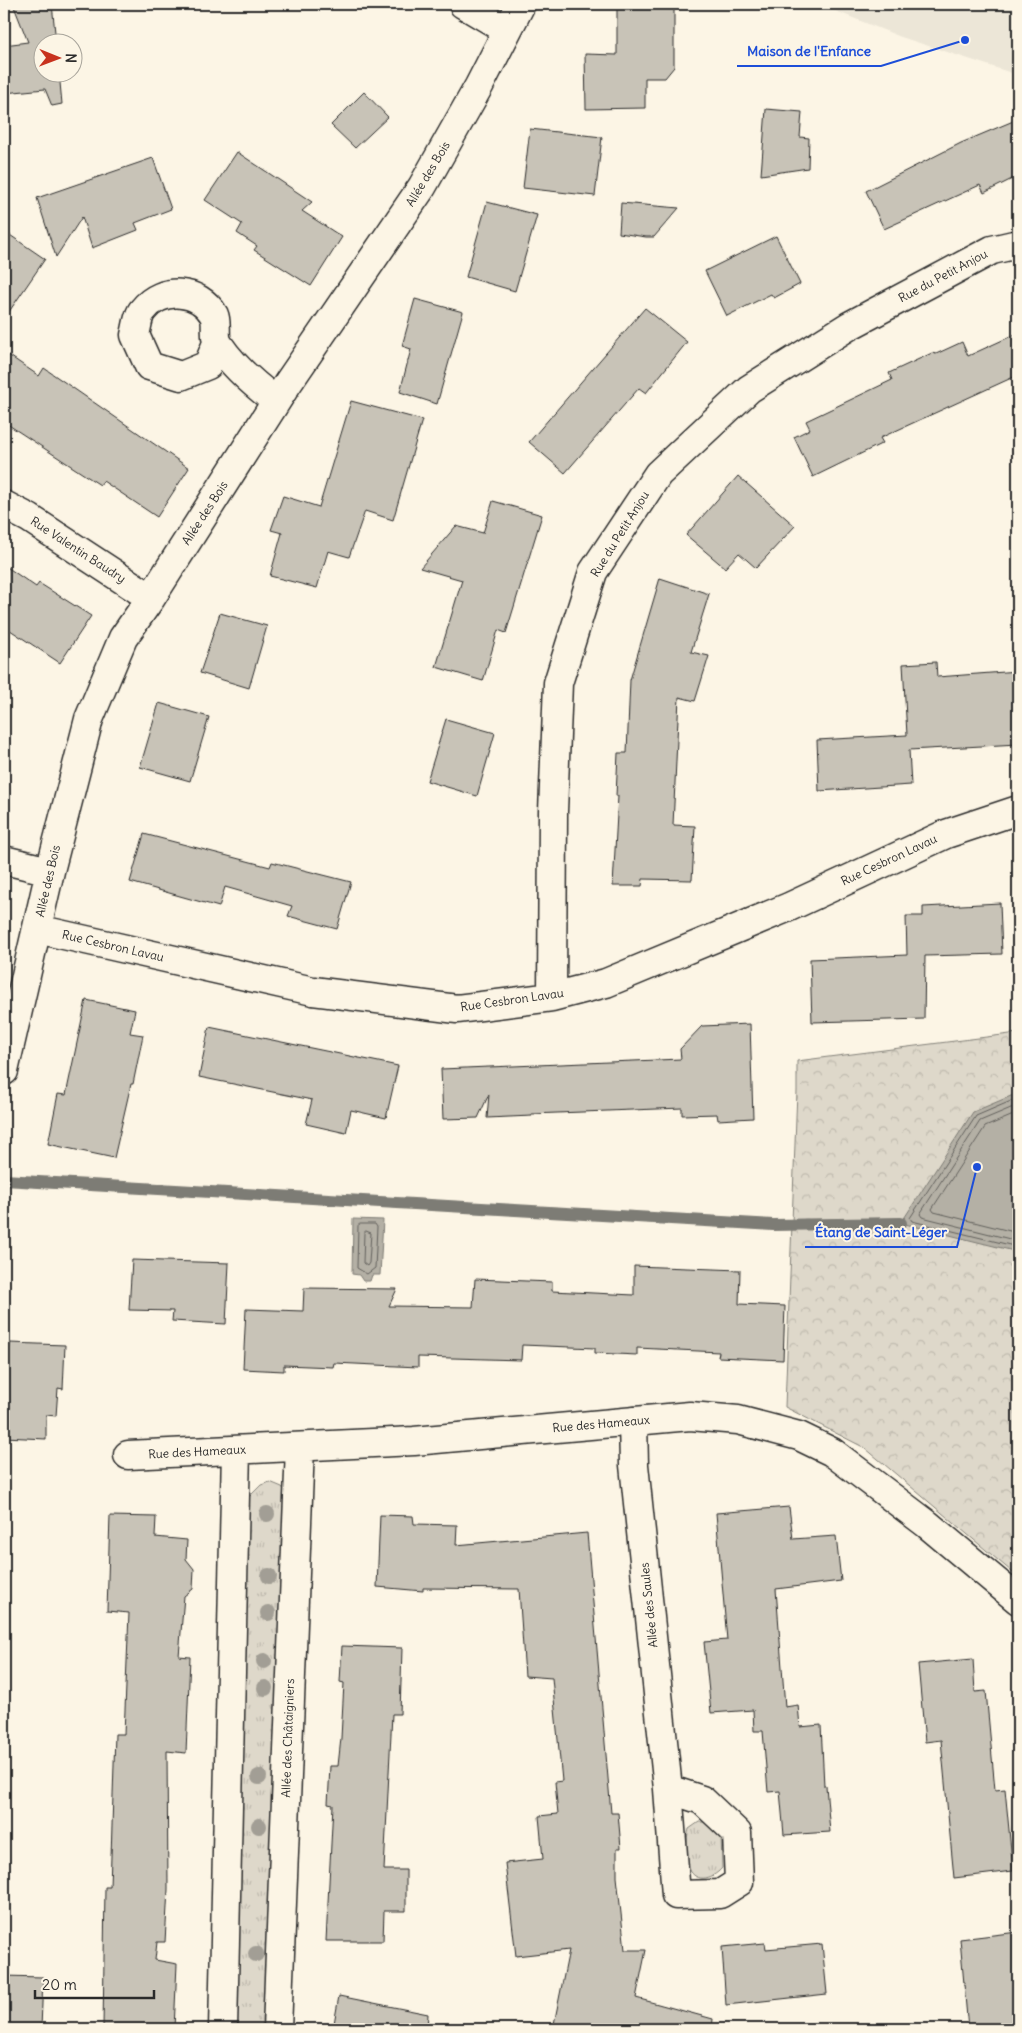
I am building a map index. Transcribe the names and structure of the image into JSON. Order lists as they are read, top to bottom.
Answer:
{
  "streets": {
    "street": [
      "Allée des Bois",
      "Rue du Petit Anjou",
      "Rue Valentin Baudry",
      "Rue Cesbron Lavau",
      "Rue des Hameaux",
      "Allée des Saules",
      "Allée des Châtaigniers"
    ]
  },
  "crossings": [
    ["Allée des Bois", "Rue Valentin Baudry"],
    ["Allée des Bois", "Rue Cesbron Lavau"],
    ["Rue du Petit Anjou", "Rue Cesbron Lavau"],
    ["Rue des Hameaux", "Allée des Saules"],
    ["Rue des Hameaux", "Allée des Châtaigniers"]
  ],
  "places": ["Maison de l'Enfance", "Étang de Saint-Léger"],
  "scale_bar": "20 m",
  "north": "right"
}
